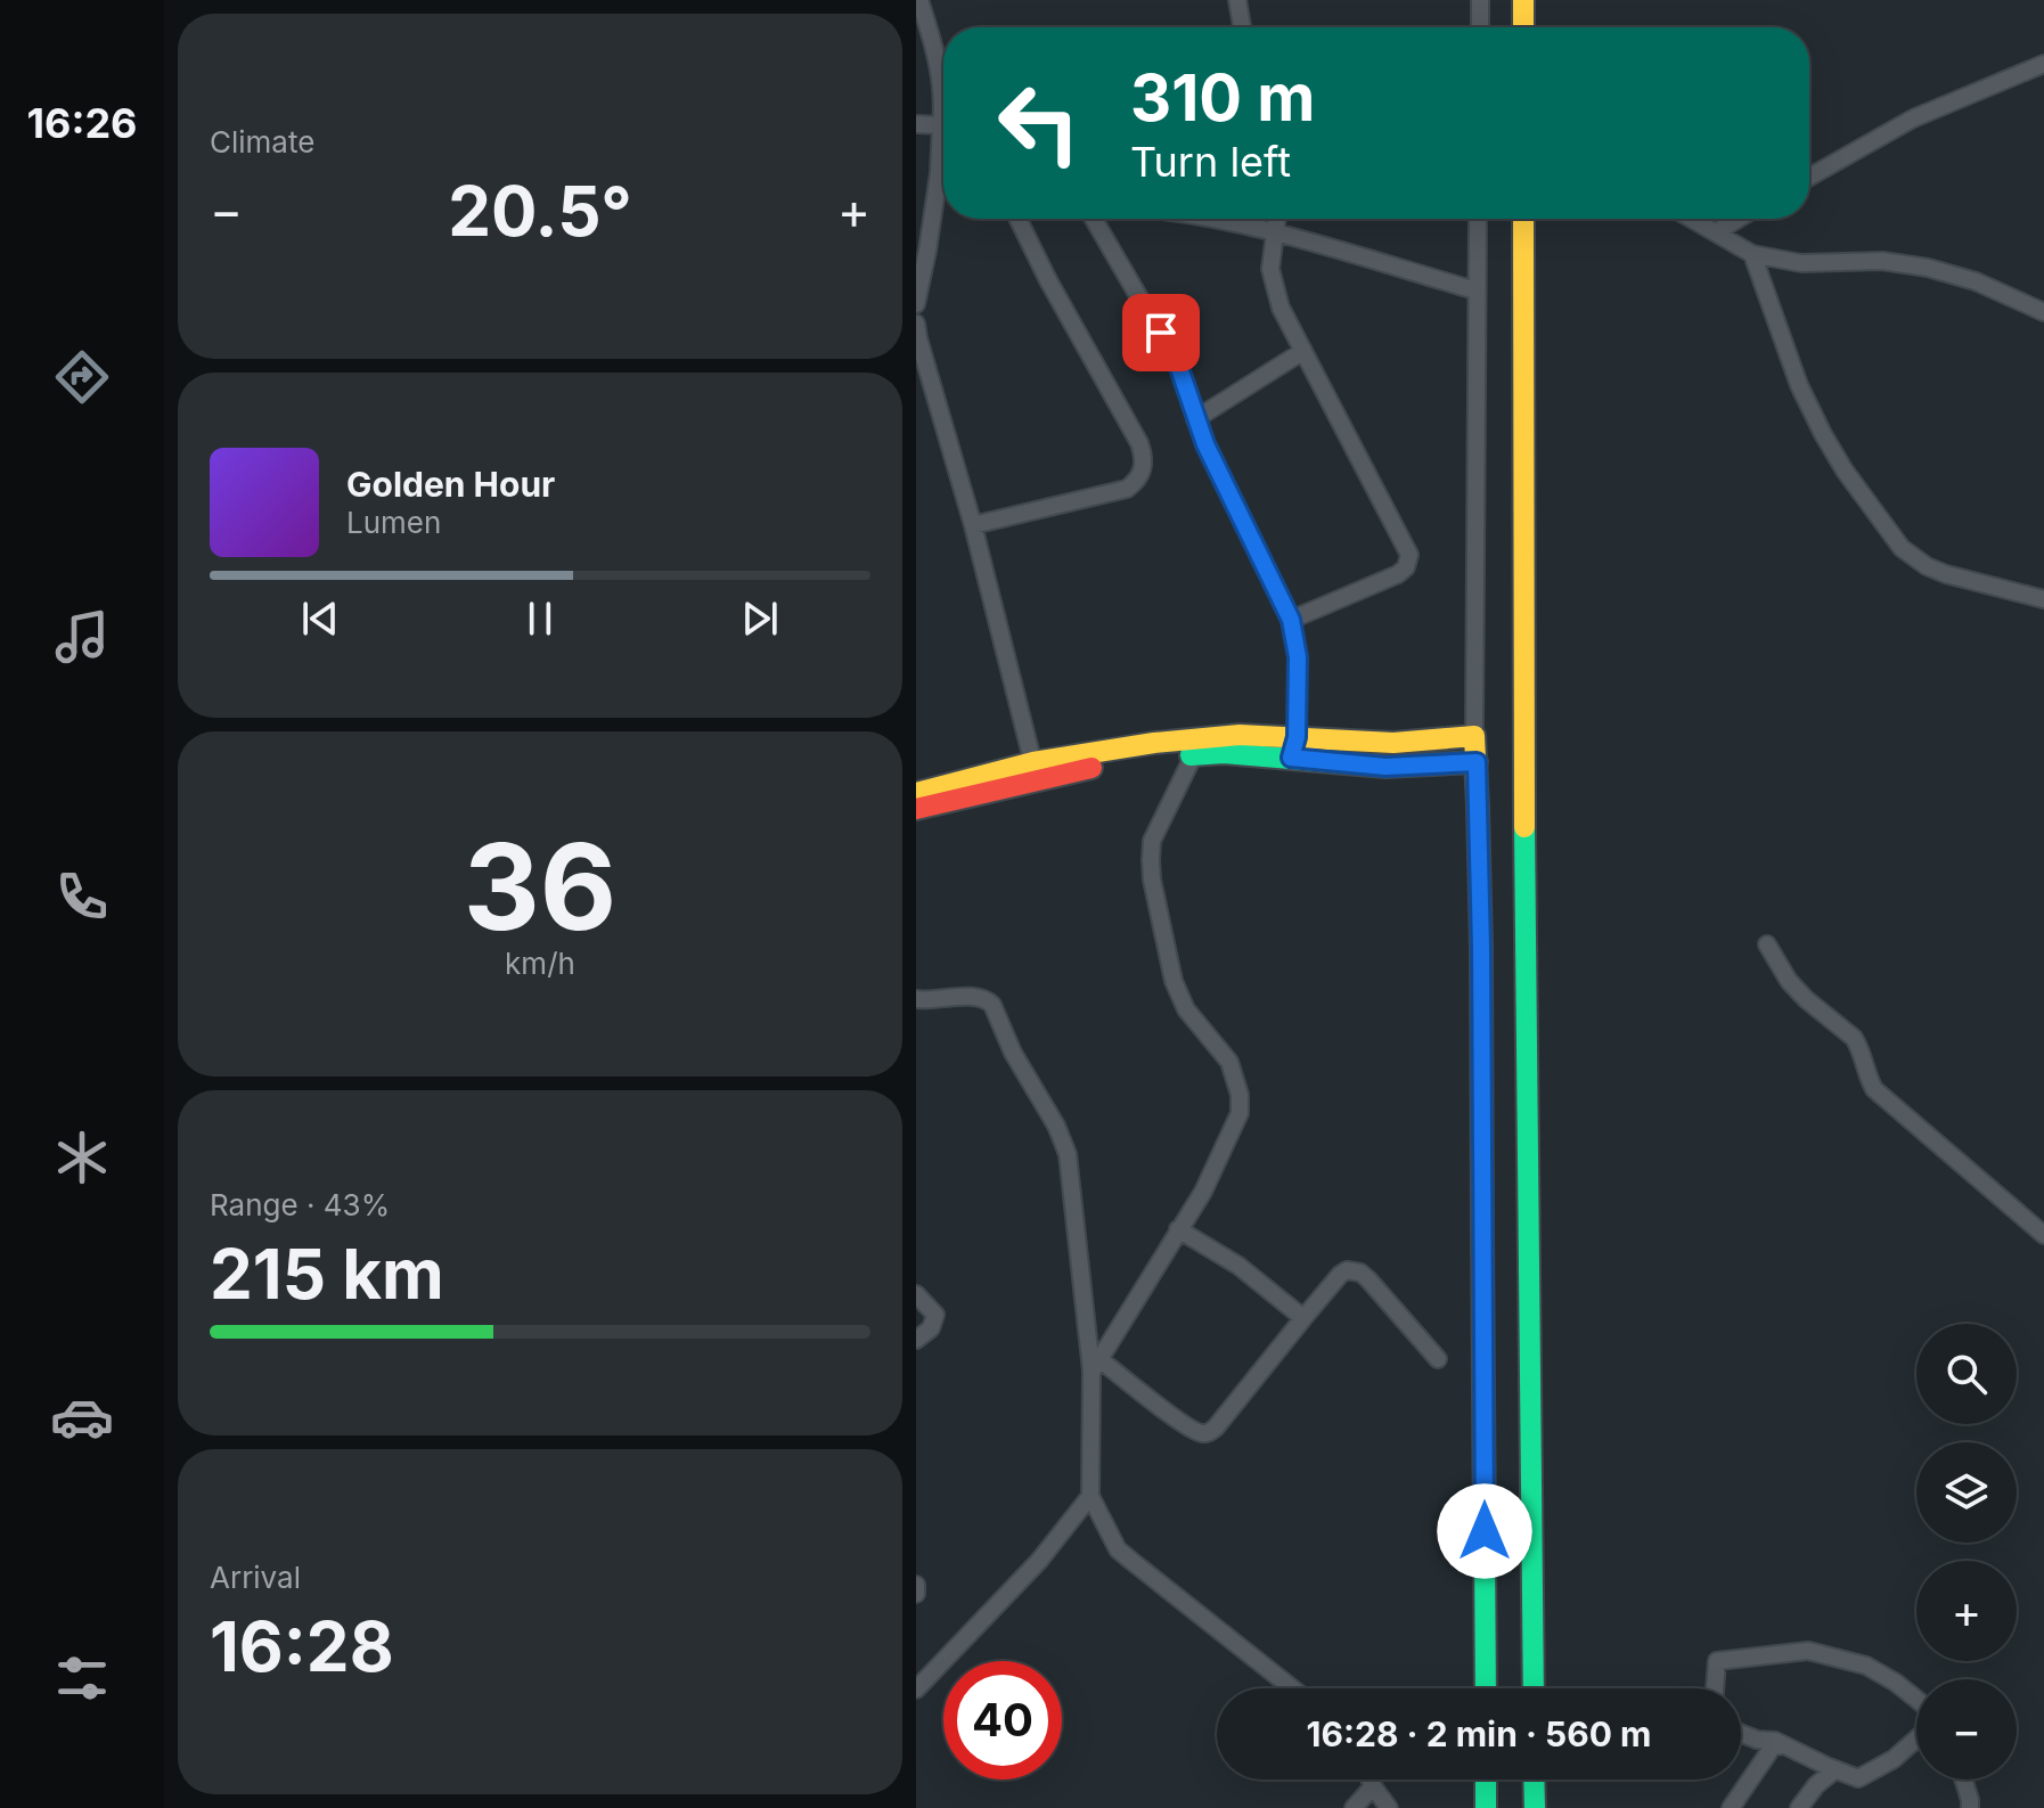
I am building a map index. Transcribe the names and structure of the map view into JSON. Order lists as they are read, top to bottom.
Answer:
{
  "page": {
    "tabs": "16:26",
    "tile": [
      "Climate",
      ["36", "km/h"],
      ["Range · 43%", "215 km"],
      ["Arrival", "16:28"]
    ],
    "turn": ["310 m", "Turn left"],
    "heat": ["−", "20.5°", "+"],
    "song": ["Golden Hour", "Lumen"],
    "map_buttons": ["+", "−"],
    "limit": "40",
    "trip": "16:28 · 2 min · 560 m"
  }
}
